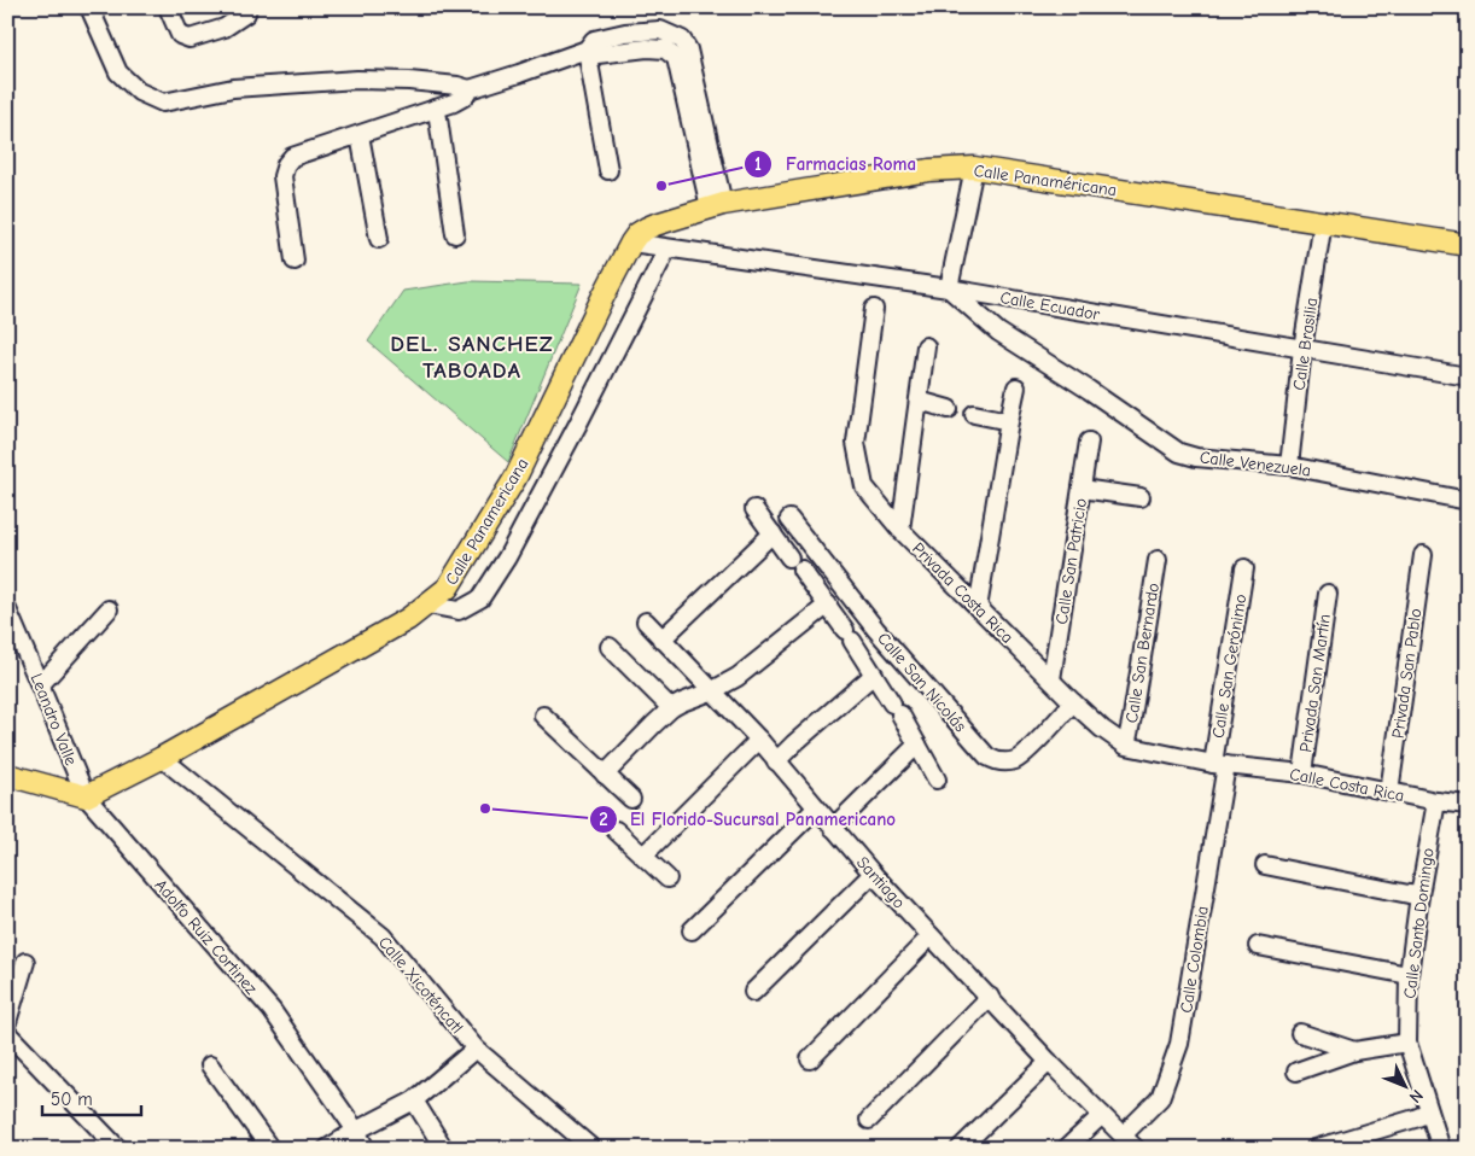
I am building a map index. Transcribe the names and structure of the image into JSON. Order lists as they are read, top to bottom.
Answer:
{
  "streets": {
    "main road": ["Calle Panaméricana", "Calle Panamericana"],
    "street": [
      "Calle Ecuador",
      "Calle Brasilia",
      "Calle Venezuela",
      "Calle San Patricio",
      "Privada Costa Rica",
      "Calle San Bernardo",
      "Calle San Gerónimo",
      "Privada San Pablo",
      "Calle San Nicolás",
      "Privada San Martín",
      "Leandro Valle",
      "Calle Costa Rica",
      "Santiago",
      "Calle Santo Domingo",
      "Adolfo Ruiz Cortinez",
      "Calle Colombia",
      "Calle Xicoténcatl"
    ]
  },
  "crossings": [
    ["Calle Panaméricana", "Calle Ecuador"],
    ["Calle Panaméricana", "Calle Brasilia"],
    ["Calle Panaméricana", "Calle Panamericana"],
    ["Calle Ecuador", "Calle Brasilia"],
    ["Calle Ecuador", "Calle Venezuela"],
    ["Calle Ecuador", "Calle Panamericana"],
    ["Calle Brasilia", "Calle Venezuela"],
    ["Calle Panamericana", "Leandro Valle"],
    ["Calle Panamericana", "Adolfo Ruiz Cortinez"],
    ["Calle Panamericana", "Calle Xicoténcatl"],
    ["Calle San Patricio", "Privada Costa Rica"],
    ["Privada Costa Rica", "Calle San Bernardo"],
    ["Privada Costa Rica", "Calle San Gerónimo"],
    ["Privada Costa Rica", "Calle San Nicolás"],
    ["Privada Costa Rica", "Calle Costa Rica"],
    ["Privada Costa Rica", "Calle Colombia"],
    ["Calle San Gerónimo", "Calle Costa Rica"],
    ["Calle San Gerónimo", "Calle Colombia"],
    ["Privada San Pablo", "Calle Costa Rica"],
    ["Privada San Martín", "Calle Costa Rica"],
    ["Leandro Valle", "Adolfo Ruiz Cortinez"],
    ["Calle Costa Rica", "Calle Santo Domingo"],
    ["Calle Costa Rica", "Calle Colombia"],
    ["Santiago", "Calle Colombia"]
  ],
  "districts": ["DEL. SANCHEZ TABOADA"],
  "places": ["Farmacias Roma", "El Florido-Sucursal Panamericano"],
  "scale_bar": "50 m",
  "north": "bottom right"
}
